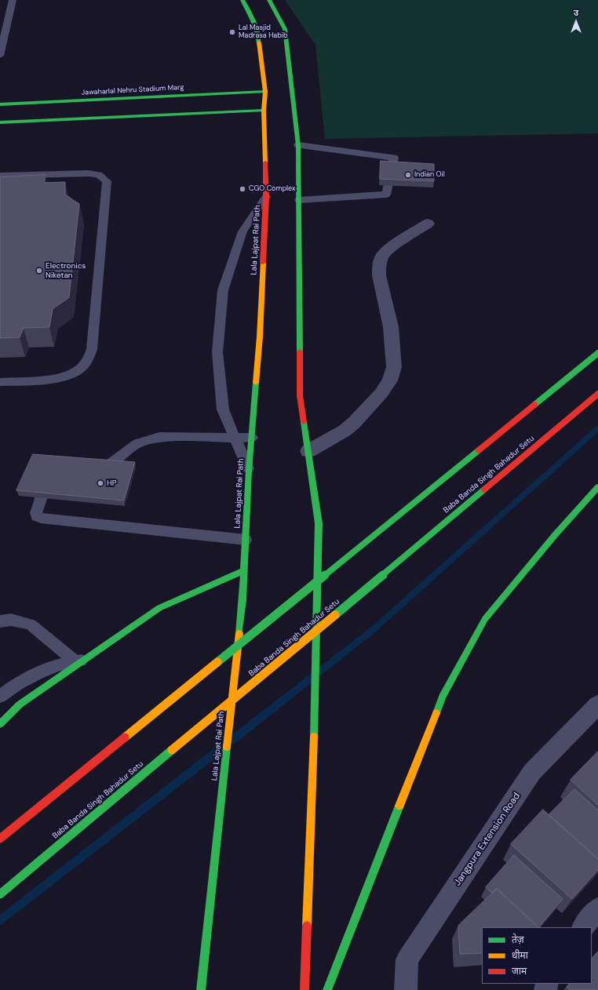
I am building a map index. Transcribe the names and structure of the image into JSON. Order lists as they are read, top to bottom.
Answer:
{
  "streets": {
    "main road": ["Jawaharlal Nehru Stadium Marg", "Lala Lajpat Rai Path", "Baba Banda Singh Bahadur Setu"],
    "street": ["Jangpura Extension Road"]
  },
  "crossings": [
    ["Jawaharlal Nehru Stadium Marg", "Lala Lajpat Rai Path"]
  ],
  "places": [
    "Lal Masjid Madrasa Habib",
    "Indian Oil",
    "CGO Complex",
    "Electronics Niketan",
    "HP"
  ],
  "legend": ["तेज़", "धीमा", "जाम"],
  "north": "top"
}
